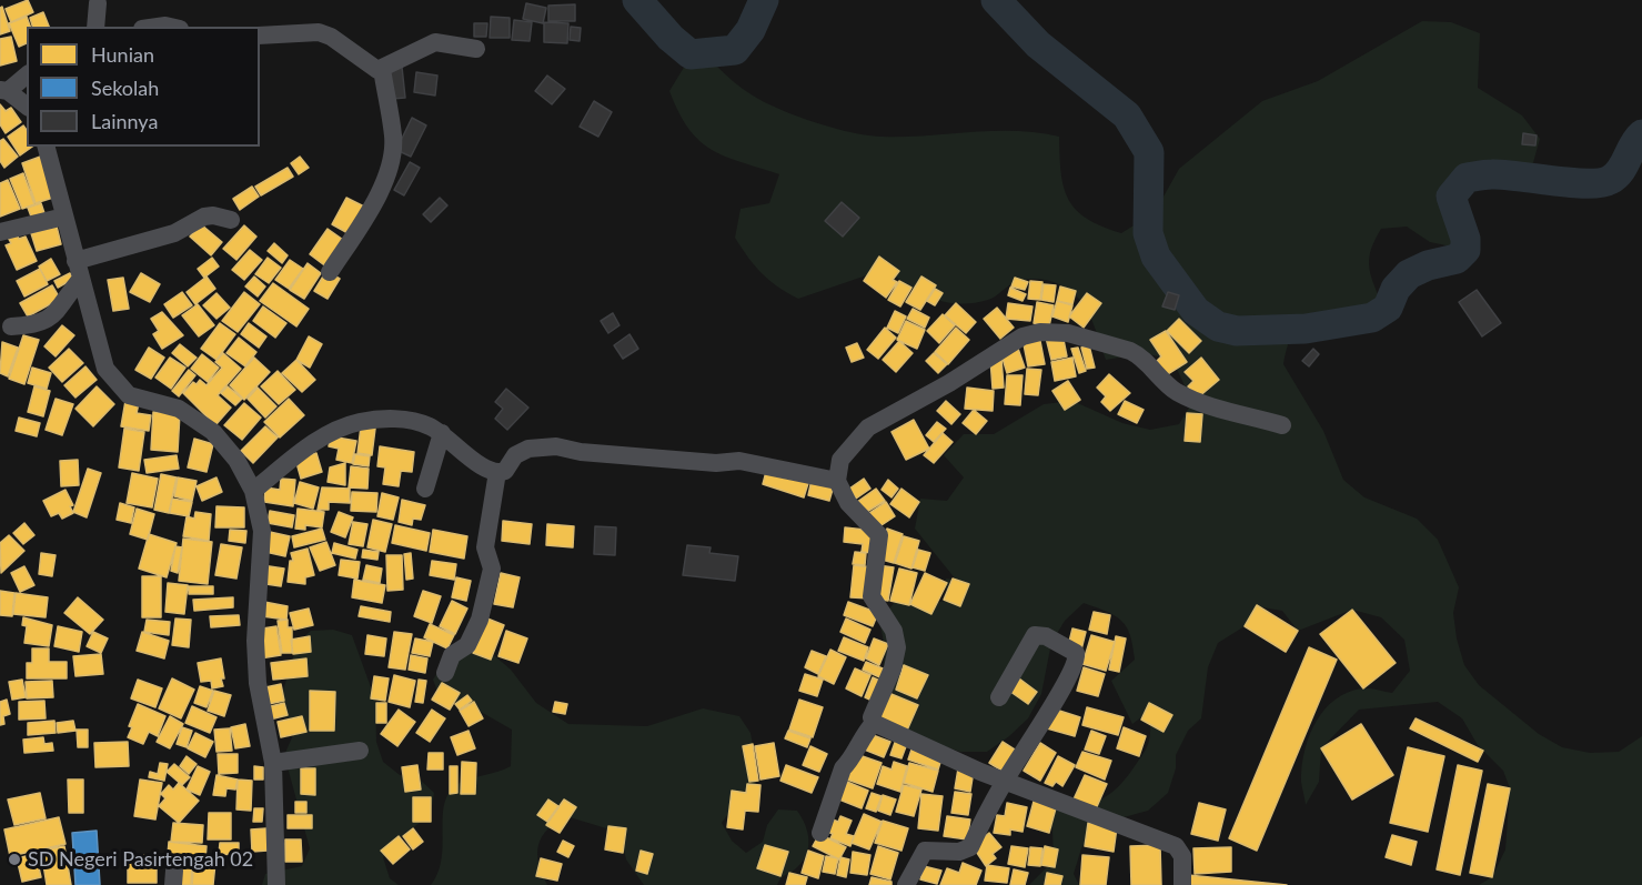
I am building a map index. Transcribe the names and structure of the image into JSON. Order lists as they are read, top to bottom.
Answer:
{
  "places": ["SD Negeri Pasirtengah 02"],
  "legend": ["Hunian", "Sekolah", "Lainnya"]
}
